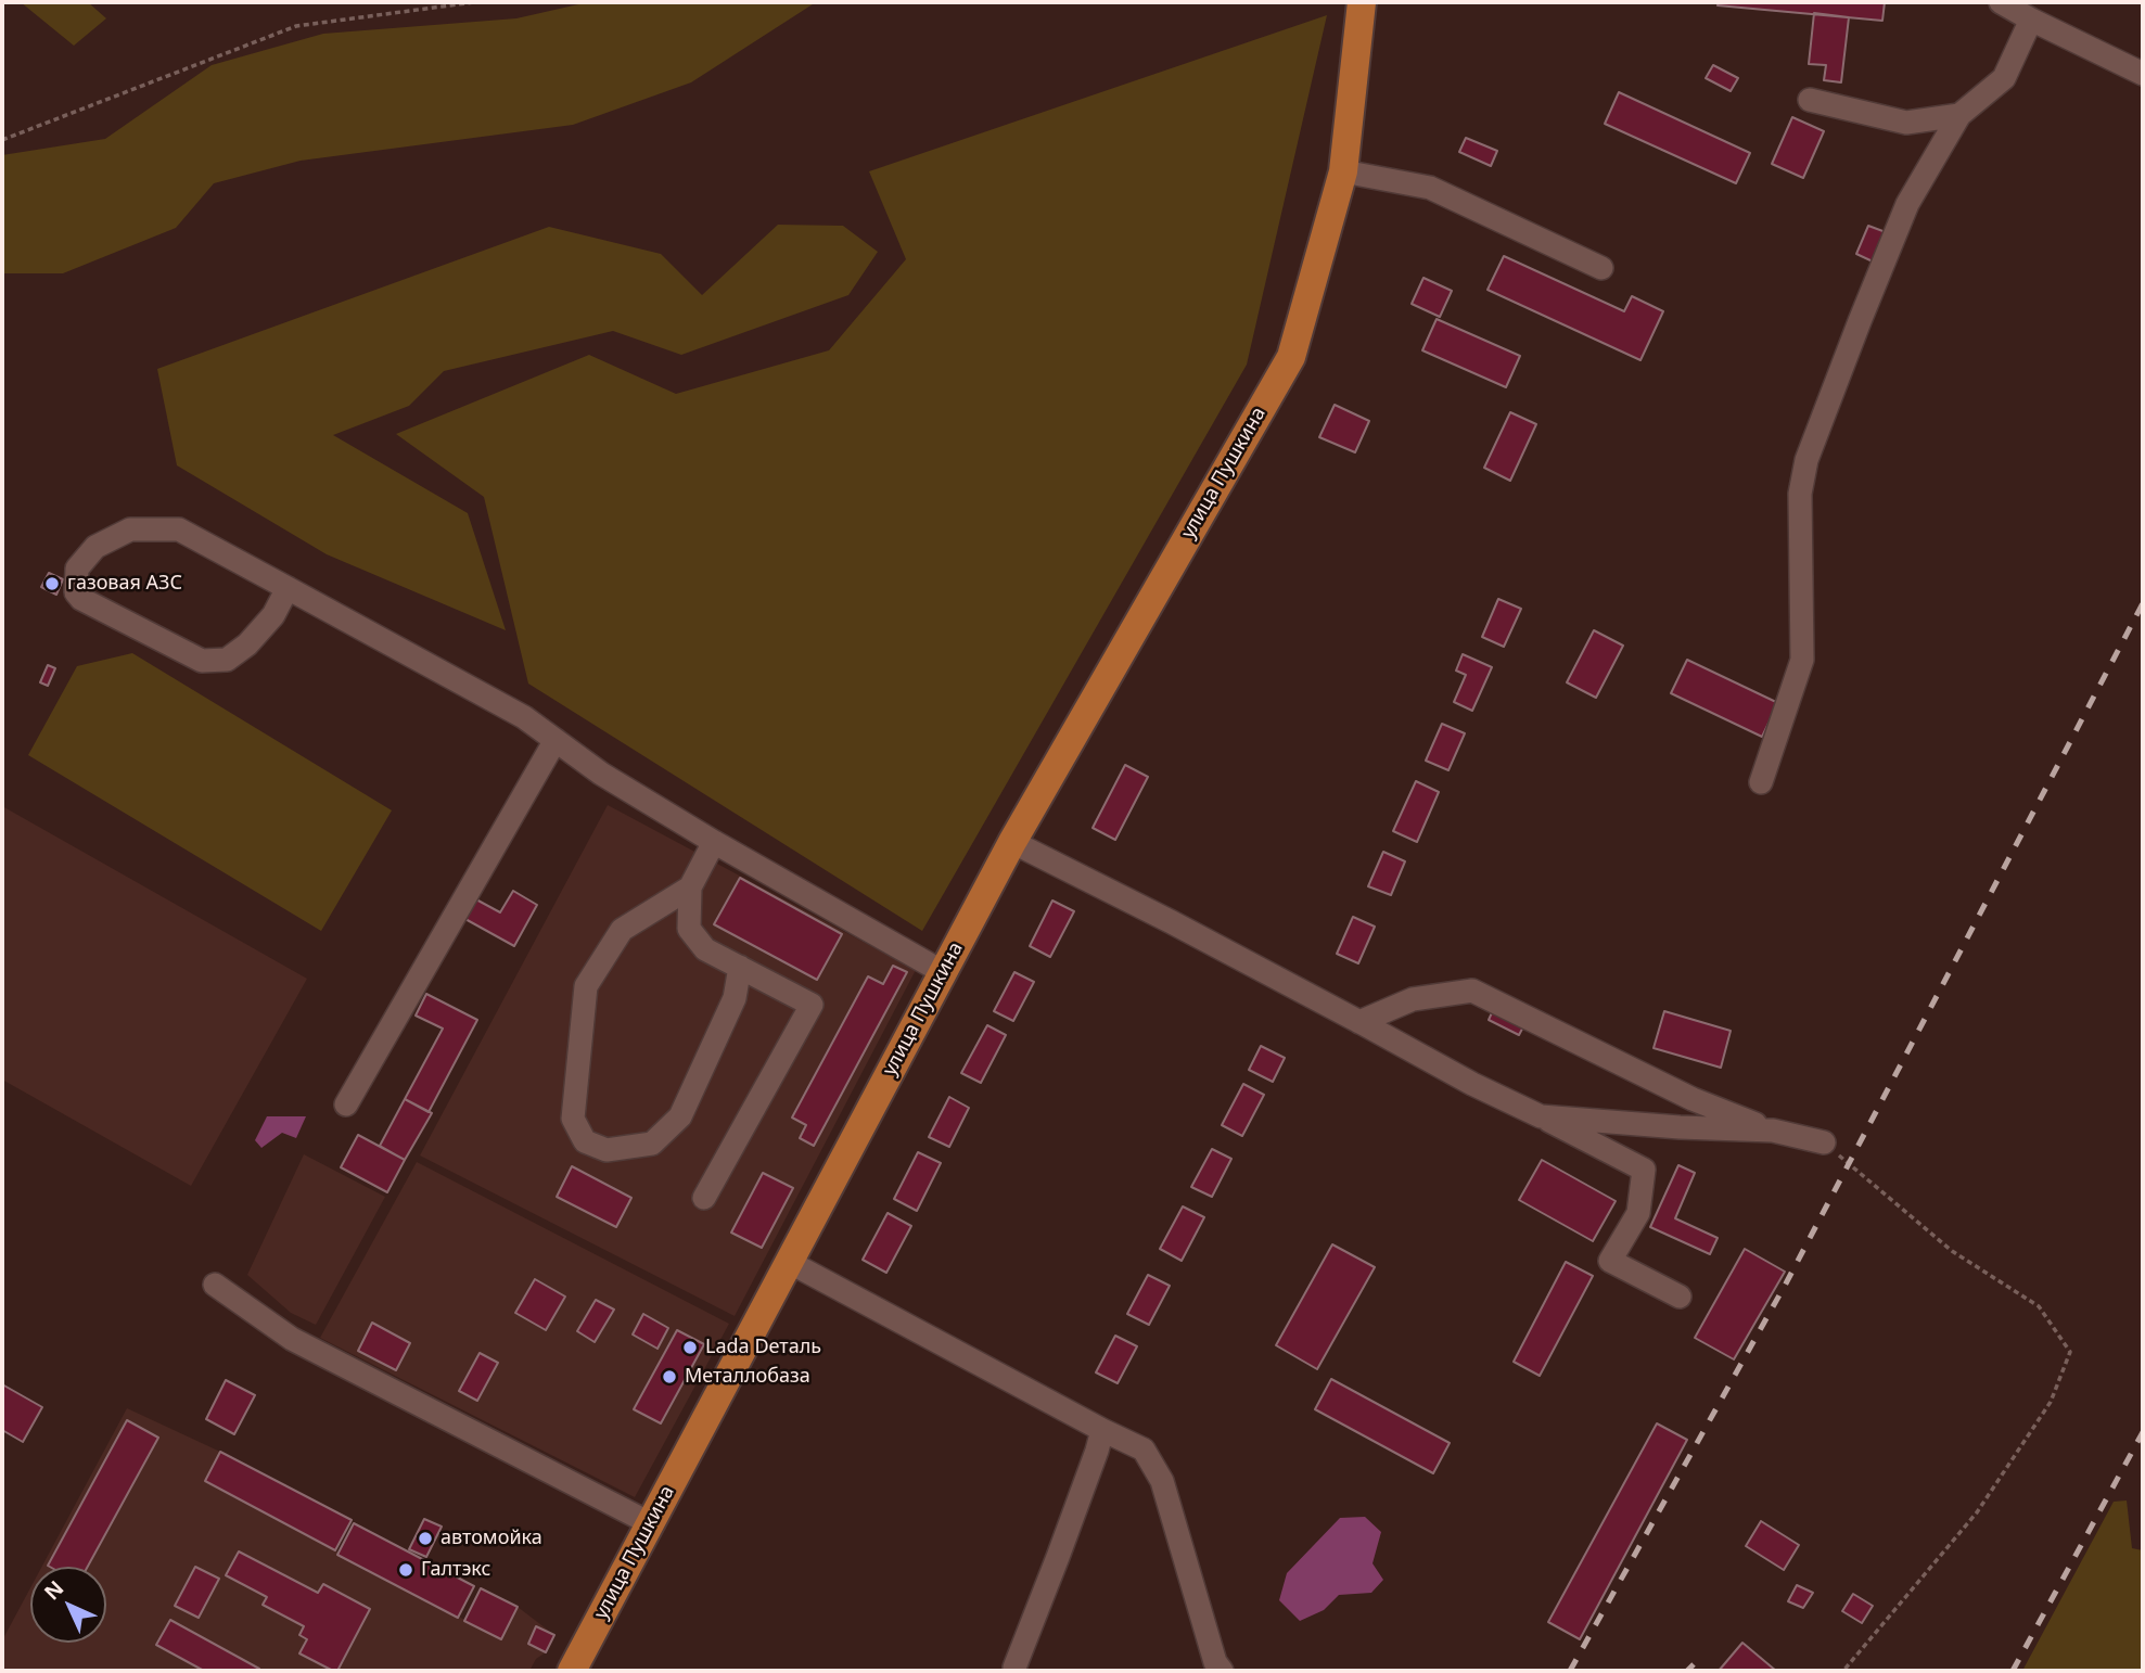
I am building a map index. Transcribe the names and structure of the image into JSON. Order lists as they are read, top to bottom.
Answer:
{
  "streets": {
    "main road": ["улица Пушкина"]
  },
  "places": [
    "газовая АЗС",
    "Lada Dеталь",
    "Металлобаза",
    "автомойка",
    "Галтэкс"
  ],
  "north": "top left"
}
